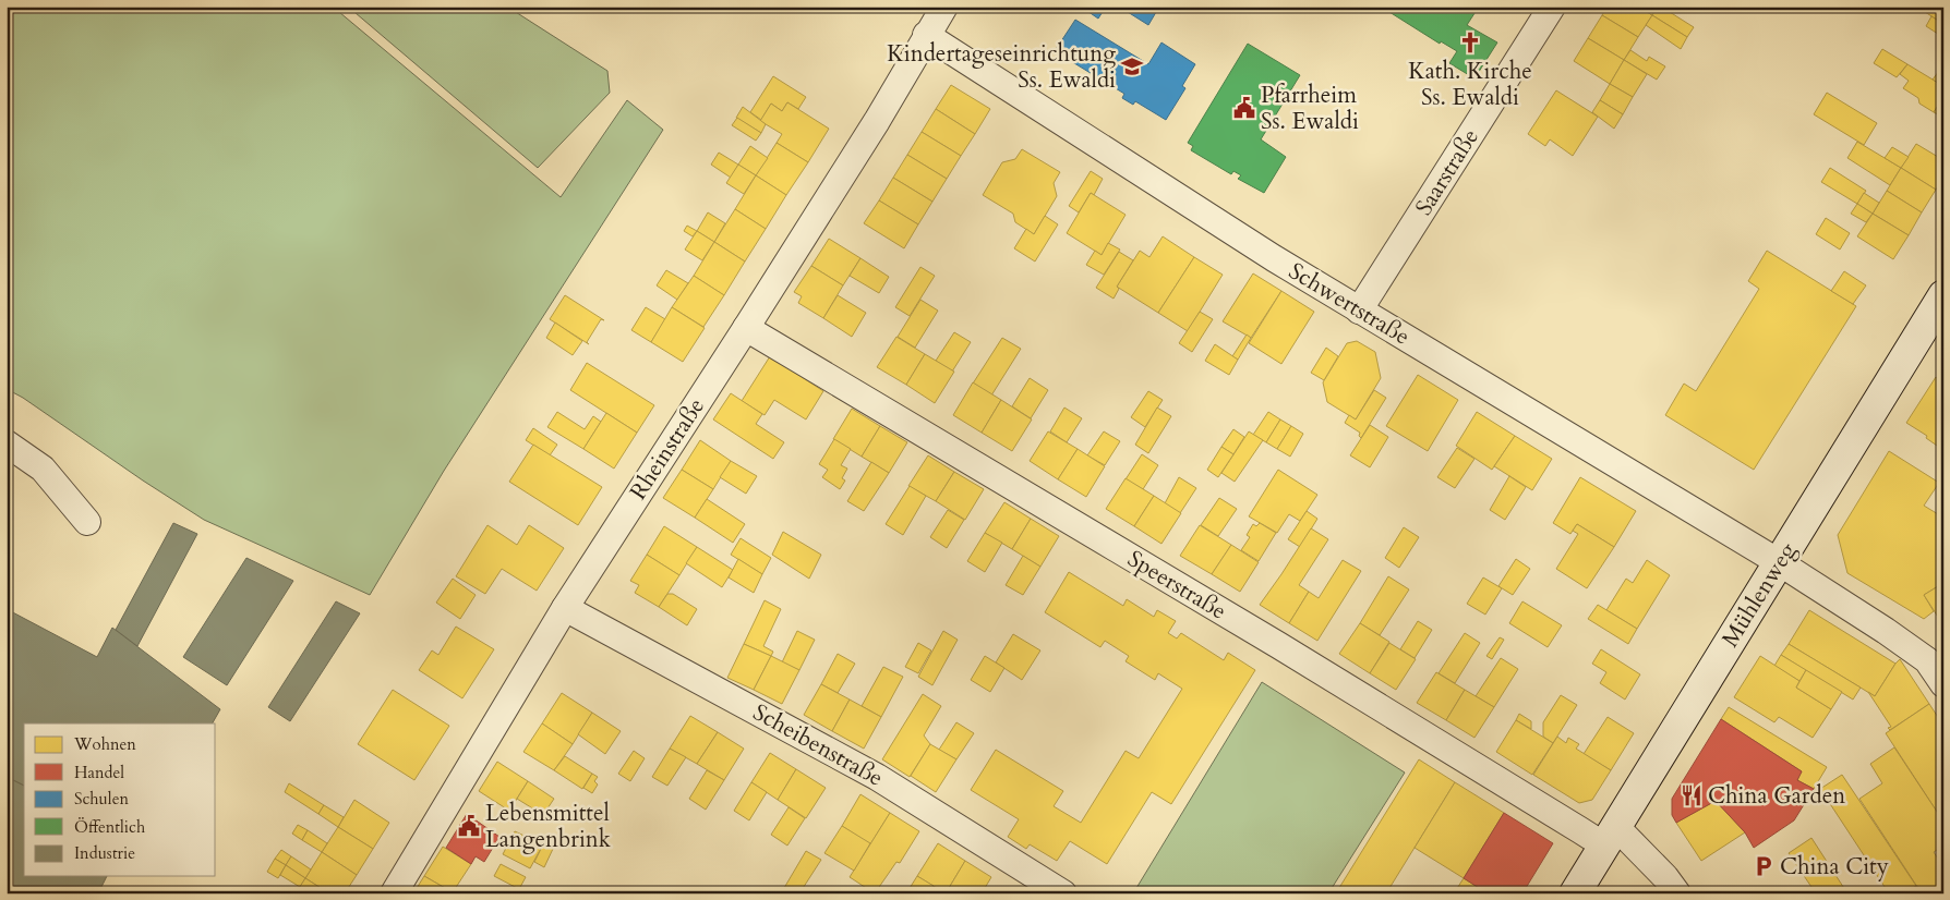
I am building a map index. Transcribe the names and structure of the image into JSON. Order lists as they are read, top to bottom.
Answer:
{
  "streets": {
    "main road": ["Mühlenweg"],
    "street": [
      "Saarstraße",
      "Schwertstraße",
      "Rheinstraße",
      "Speerstraße",
      "Scheibenstraße"
    ]
  },
  "crossings": [
    ["Saarstraße", "Schwertstraße"],
    ["Schwertstraße", "Rheinstraße"],
    ["Schwertstraße", "Mühlenweg"],
    ["Rheinstraße", "Speerstraße"],
    ["Rheinstraße", "Scheibenstraße"],
    ["Speerstraße", "Mühlenweg"]
  ],
  "places": {
    "church": ["Kath. Kirche Ss. Ewaldi"],
    "school or university": ["Kindertageseinrichtung Ss. Ewaldi"],
    "public building": ["Pfarrheim Ss. Ewaldi", "Lebensmittel Langenbrink"],
    "restaurant": ["China Garden"],
    "parking": ["China City"]
  },
  "legend": [
    "Wohnen",
    "Handel",
    "Schulen",
    "Öffentlich",
    "Industrie"
  ]
}
